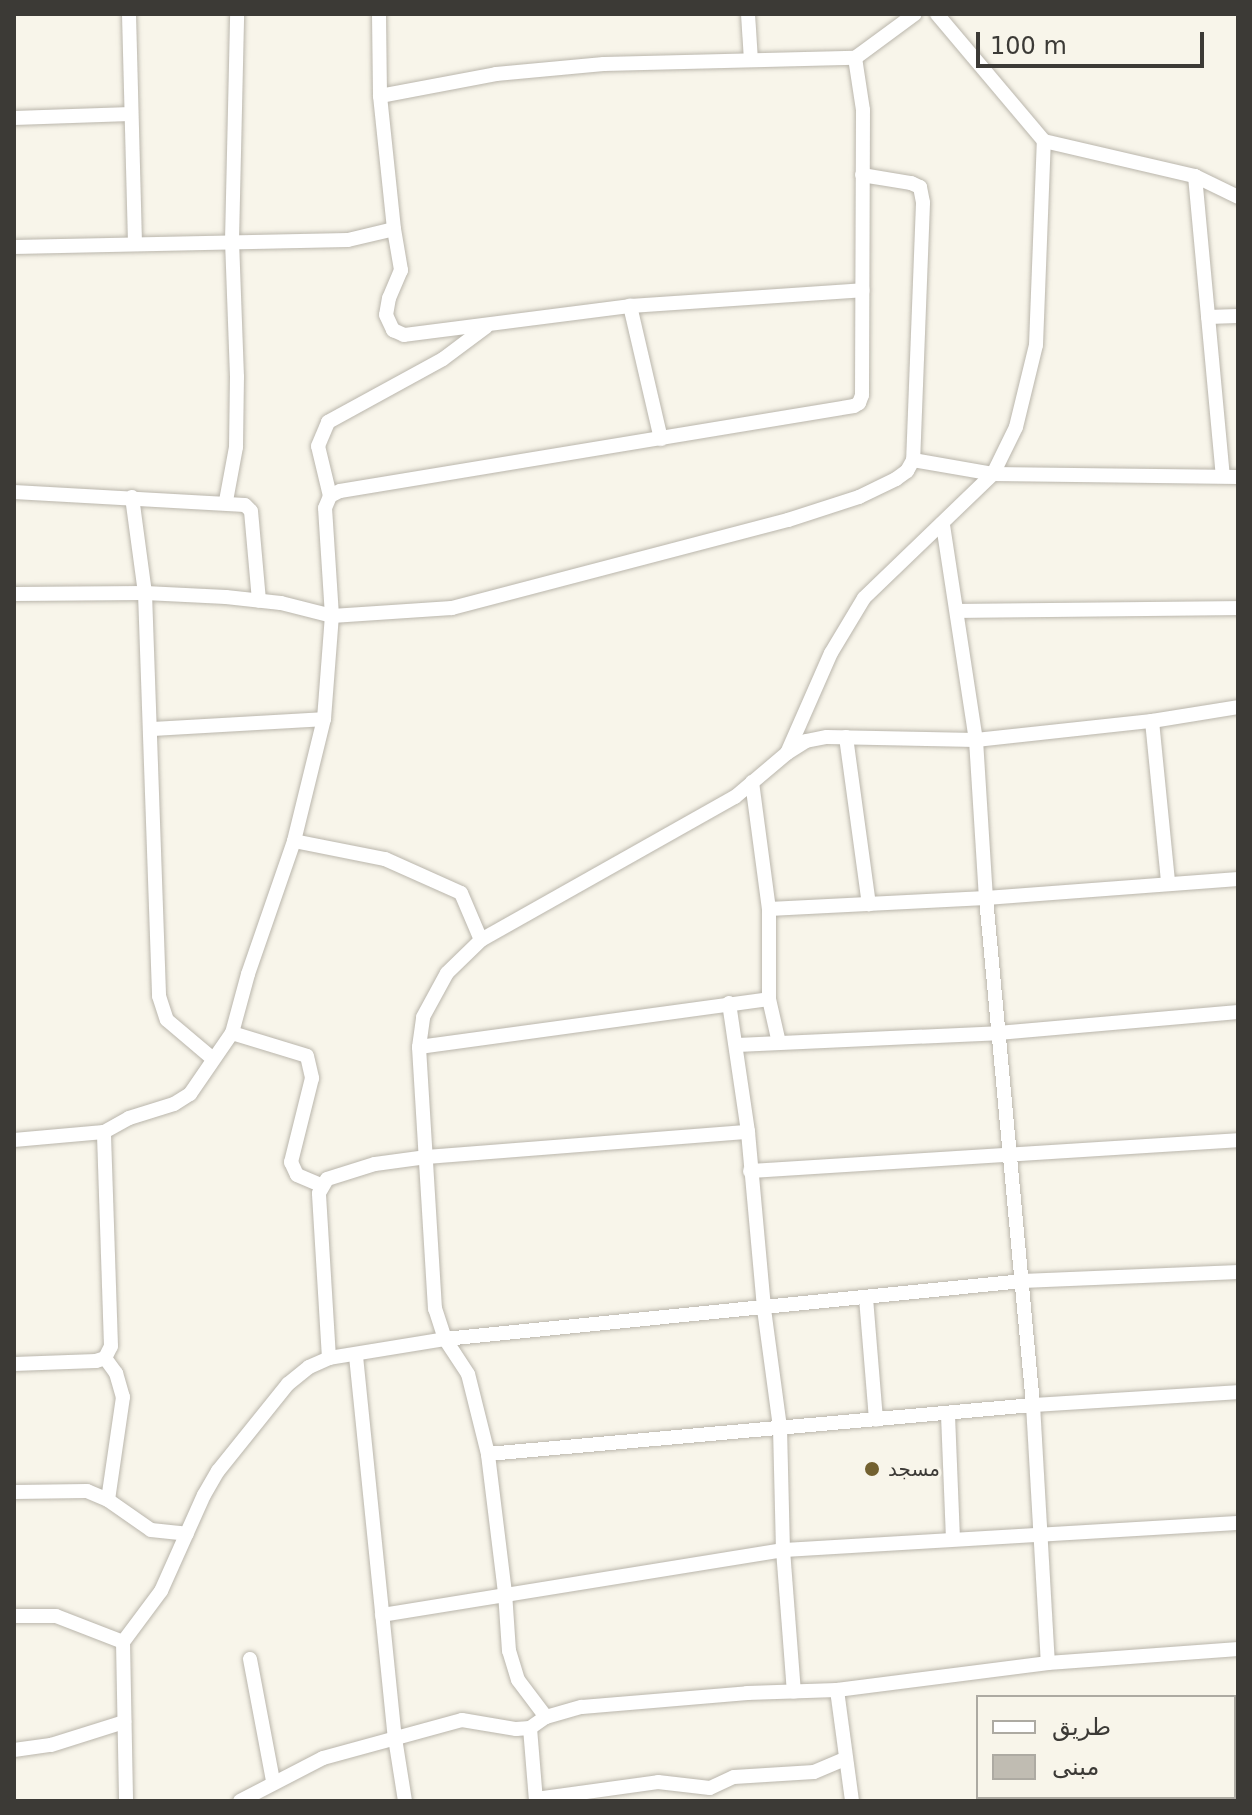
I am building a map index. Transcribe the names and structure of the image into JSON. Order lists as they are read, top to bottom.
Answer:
{
  "places": ["مسجد"],
  "legend": ["طريق", "مبنى"],
  "scale_bar": "100 m"
}
